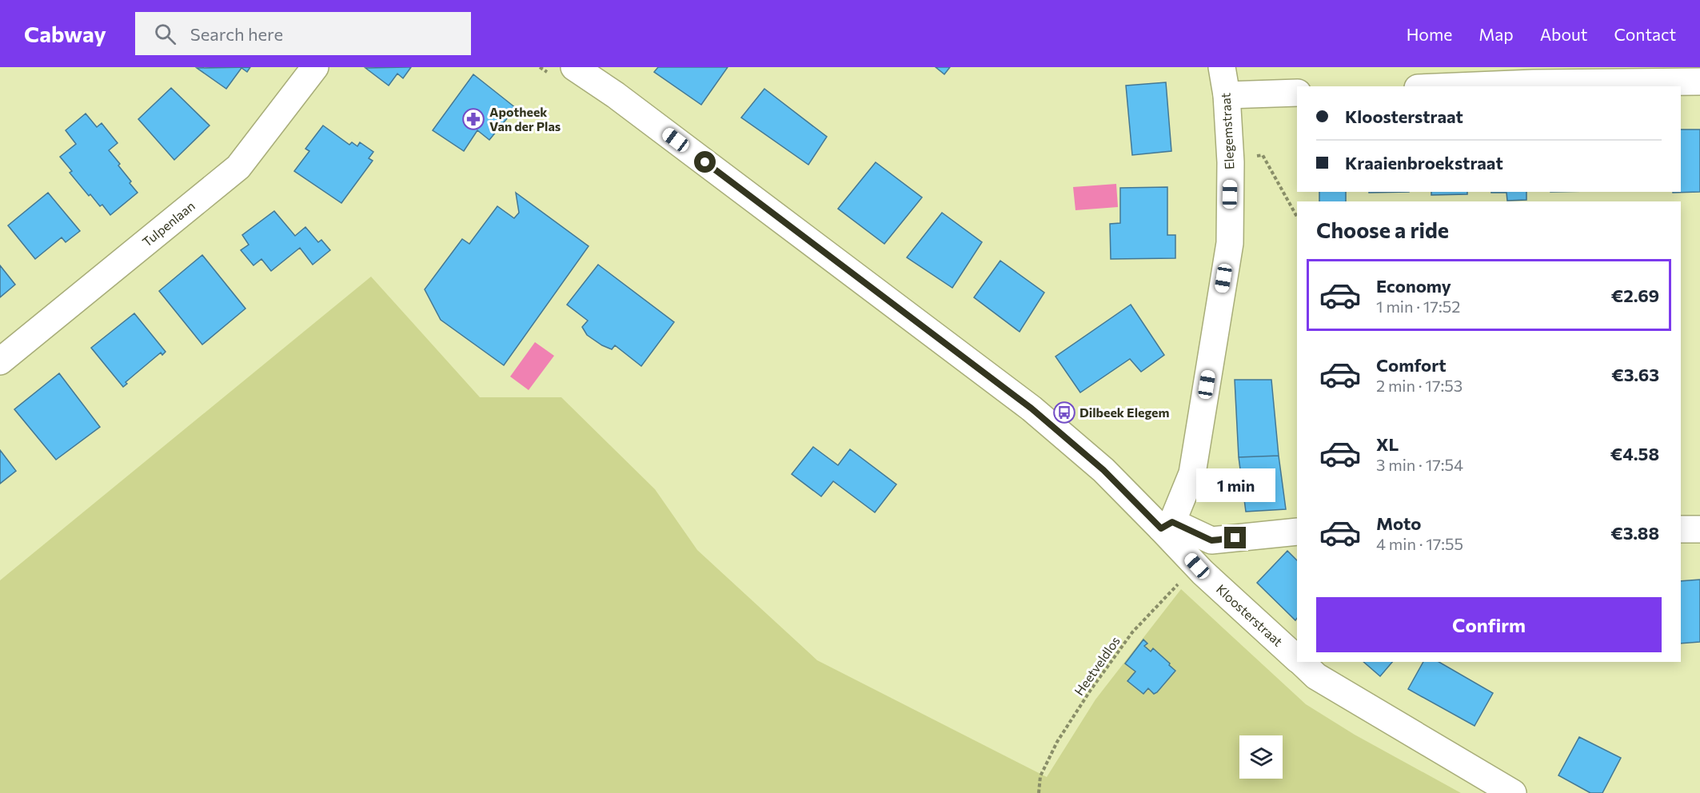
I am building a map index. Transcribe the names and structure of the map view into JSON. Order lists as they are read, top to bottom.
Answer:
{
  "streets": {
    "street": ["Elegemstraat", "Tulpenlaan", "Kloosterstraat"],
    "path": ["Heetveldlos"]
  },
  "crossings": [
    ["Elegemstraat", "Kloosterstraat"],
    ["Kloosterstraat", "Heetveldlos"]
  ],
  "places": {
    "pharmacy": ["Apotheek Van der Plas"],
    "bus stop": ["Dilbeek Elegem"]
  },
  "page": {
    "header": "Cabway",
    "search": "Search here",
    "nav": [
      "Home",
      "Map",
      "About",
      "Contact"
    ],
    "banner": ["Kloosterstraat", "Kraaienbroekstraat"],
    "heading": "Choose a ride",
    "list": [
      {
        "name": "Economy",
        "note": "1 min · 17:52",
        "value": "€2.69"
      },
      {
        "name": "Comfort",
        "note": "2 min · 17:53",
        "value": "€3.63"
      },
      {
        "name": "XL",
        "note": "3 min · 17:54",
        "value": "€4.58"
      },
      {
        "name": "Moto",
        "note": "4 min · 17:55",
        "value": "€3.88"
      }
    ],
    "bubble": "1 min",
    "buttons": "Confirm"
  }
}
